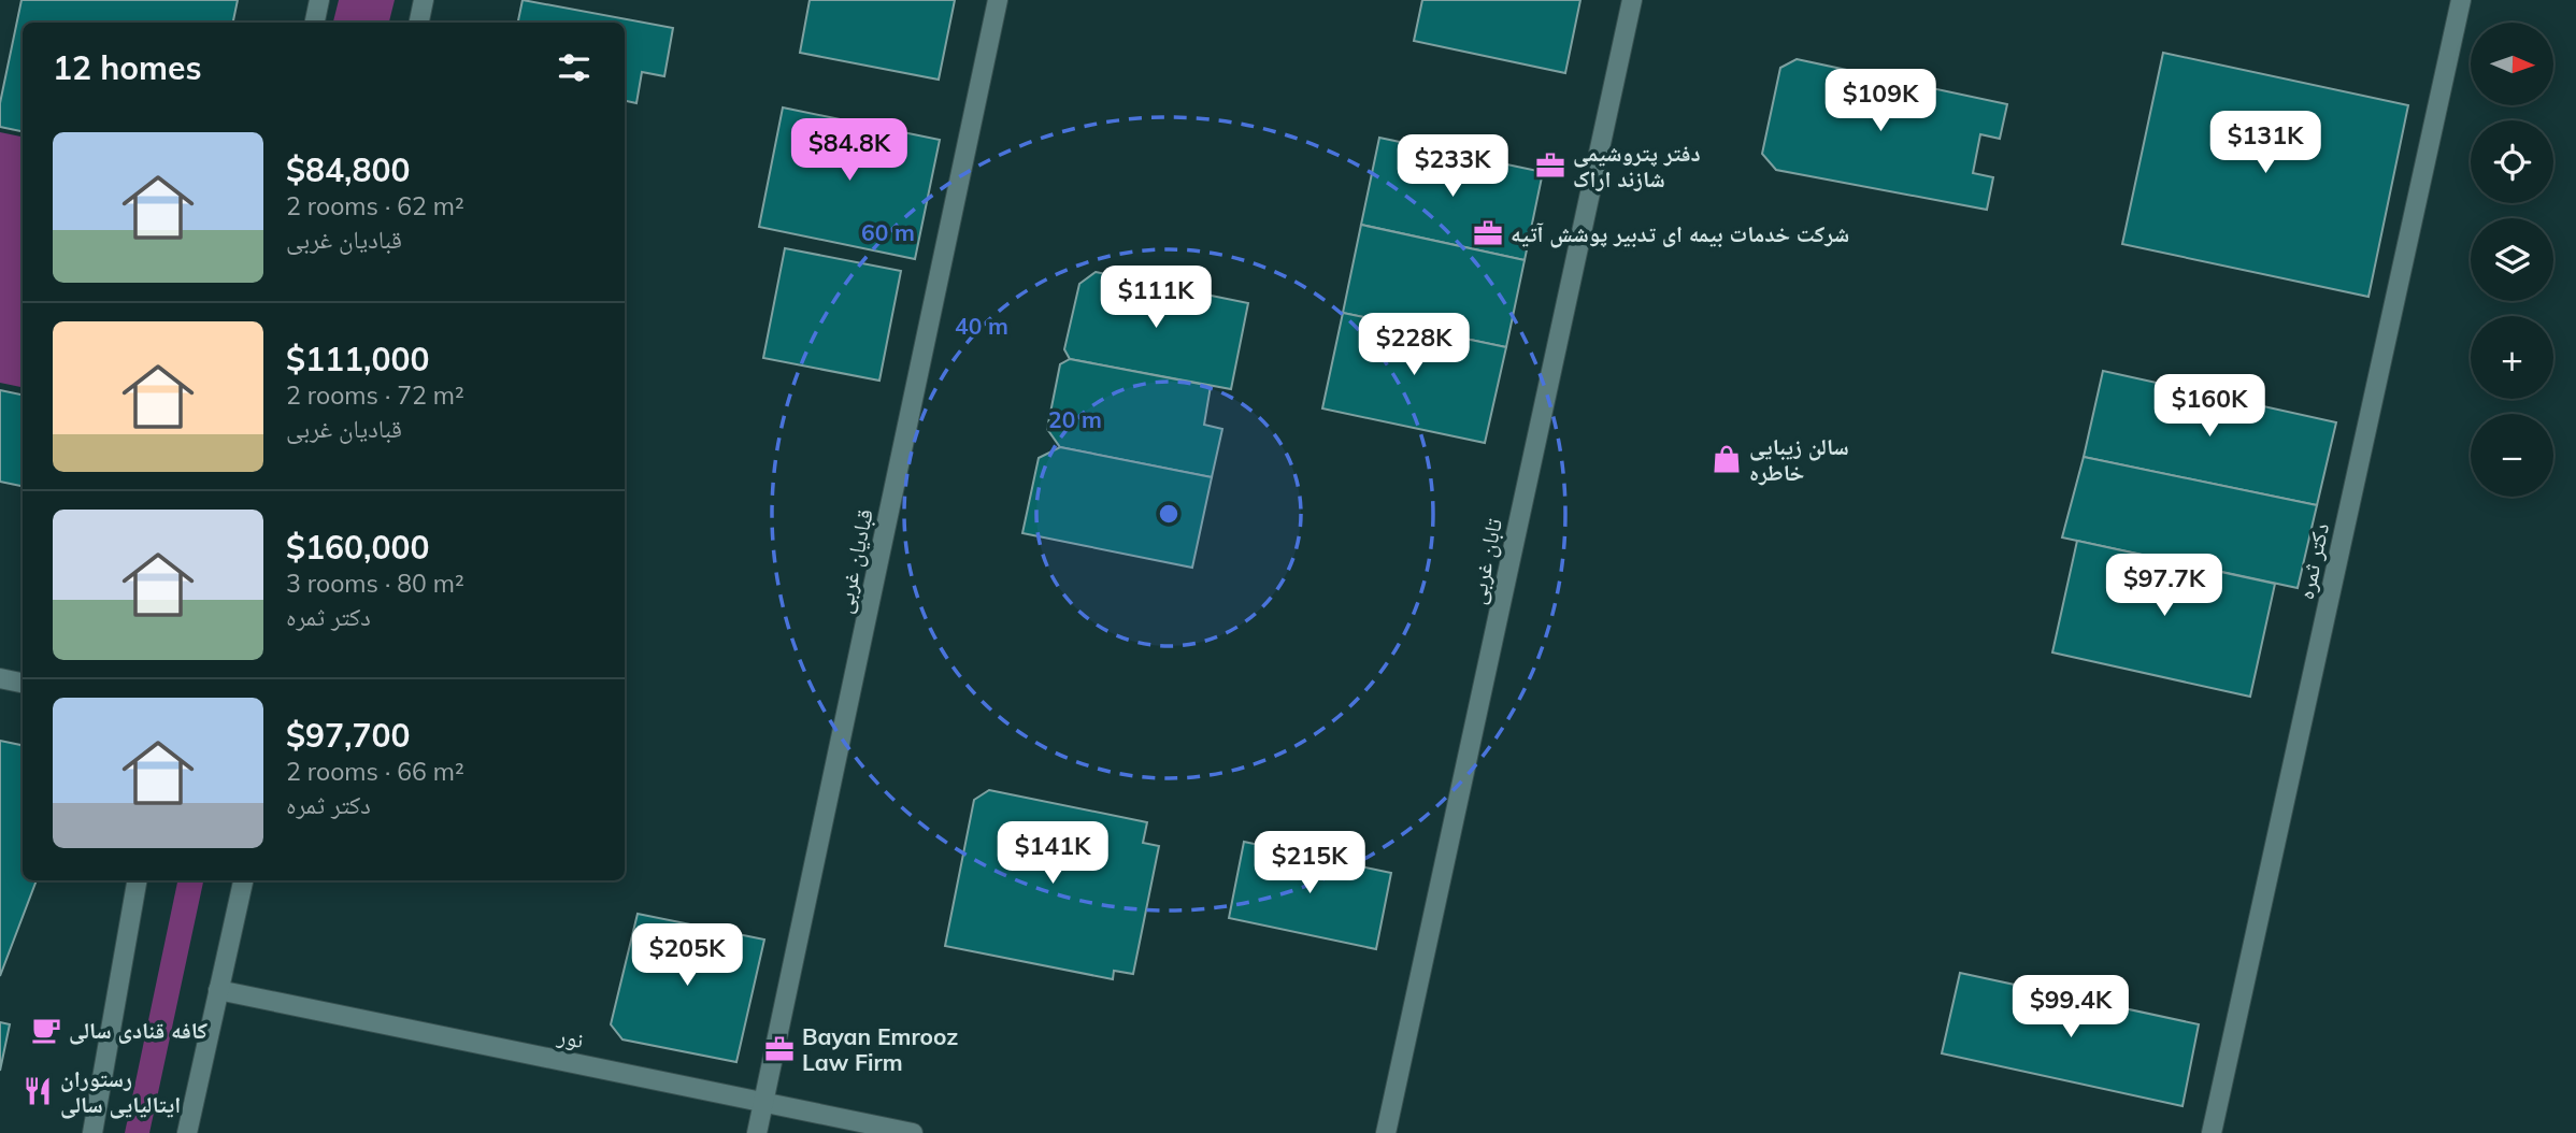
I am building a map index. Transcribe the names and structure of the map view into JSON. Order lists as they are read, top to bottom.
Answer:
{
  "streets": {
    "street": [
      "قبادیان غربی",
      "تابان غربی",
      "دکتر ثمره",
      "نور"
    ]
  },
  "crossings": [
    ["قبادیان غربی", "نور"]
  ],
  "places": {
    "office": ["دفتر پتروشیمی شازند اراک", "شرکت خدمات بیمه ای تدبیر پوشش آتیه", "Bayan Emrooz Law Firm"],
    "shop": ["سالن زیبایی خاطره"],
    "cafe": ["کافه قنادی سالی"],
    "restaurant": ["رستوران ایتالیایی سالی"]
  },
  "north": "right",
  "page": {
    "map_buttons": ["+", "−"],
    "heading": "12 homes",
    "price": [
      "$109K",
      "$131K",
      "$84.8K",
      "$233K",
      "$111K",
      "$228K",
      "$160K",
      "$97.7K",
      "$141K",
      "$215K",
      "$205K",
      "$99.4K"
    ],
    "list": [
      {
        "name": "$84,800",
        "note": "2 rooms · 62 m² · قبادیان غربی"
      },
      {
        "name": "$111,000",
        "note": "2 rooms · 72 m² · قبادیان غربی"
      },
      {
        "name": "$160,000",
        "note": "3 rooms · 80 m² · دکتر ثمره"
      },
      {
        "name": "$97,700",
        "note": "2 rooms · 66 m² · دکتر ثمره"
      }
    ]
  },
  "rings": ["60 m", "40 m", "20 m"]
}
